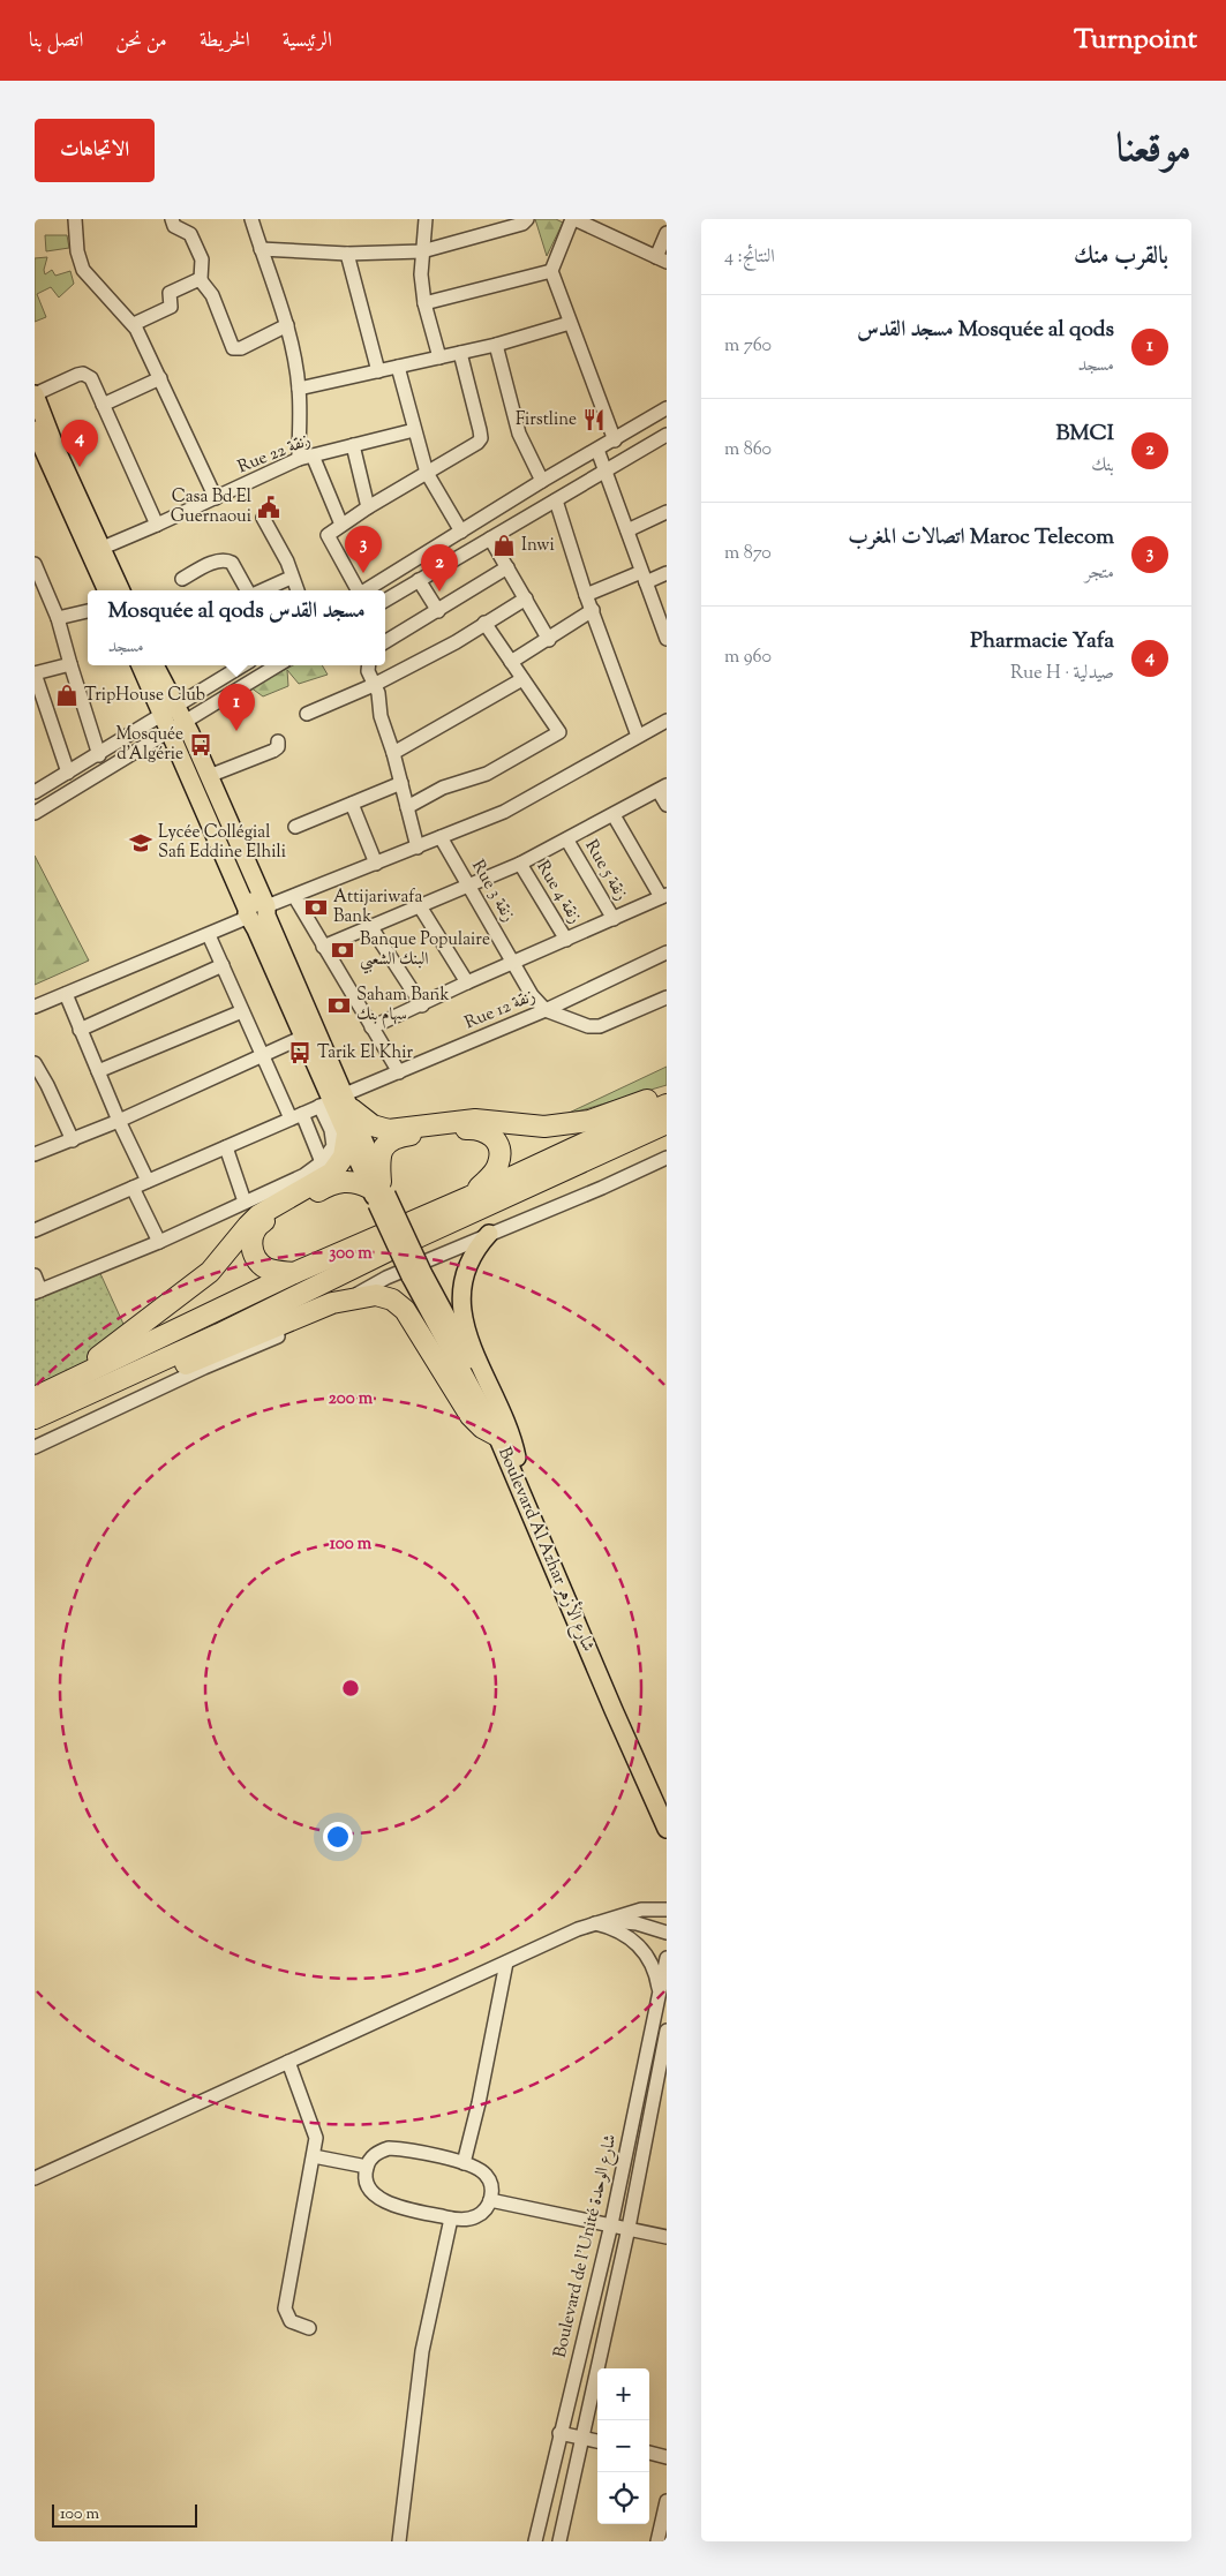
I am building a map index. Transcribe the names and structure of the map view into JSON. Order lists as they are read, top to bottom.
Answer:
{
  "streets": {
    "main road": ["Boulevard Al Azhar شارع الأزهر"],
    "street": [
      "Rue 22 زنقة",
      "Rue 5 زنقة",
      "Rue 3 زنقة",
      "Rue 4 زنقة",
      "Rue 12 زنقة",
      "Boulevard de l'Unité شارع الوحدة"
    ]
  },
  "crossings": [
    ["Rue 3 زنقة", "Rue 12 زنقة"]
  ],
  "places": {
    "restaurant": ["Firstline"],
    "public building": ["Casa Bd El Guernaoui"],
    "shop": ["Inwi", "TripHouse Club"],
    "bus stop": ["Mosquée d'Algérie", "Tarik El Khir"],
    "school or university": ["Lycée Collégial Safi Eddine Elhili"],
    "bank": ["Attijariwafa Bank", "Banque Populaire البنك الشعبي", "Saham Bank سهام بنك"]
  },
  "scale_bar": "100 m",
  "page": {
    "header": "Turnpoint",
    "nav": [
      "الرئيسية",
      "الخريطة",
      "من نحن",
      "اتصل بنا"
    ],
    "title": "موقعنا",
    "buttons": "الاتجاهات",
    "heading": ["بالقرب منك", "النتائج: 4"],
    "list": [
      {
        "mark": "1",
        "name": "Mosquée al qods مسجد القدس",
        "note": "مسجد",
        "value": "760 m"
      },
      {
        "mark": "2",
        "name": "BMCI",
        "note": "بنك",
        "value": "860 m"
      },
      {
        "mark": "3",
        "name": "Maroc Telecom اتصالات المغرب",
        "note": "متجر",
        "value": "870 m"
      },
      {
        "mark": "4",
        "name": "Pharmacie Yafa",
        "note": "صيدلية · Rue H",
        "value": "960 m"
      }
    ],
    "pins": [
      "4",
      "3",
      "2",
      "1"
    ],
    "popup": ["Mosquée al qods مسجد القدس", "مسجد"],
    "map_buttons": ["+", "−"],
    "scale": "100 m"
  },
  "rings": ["300 m", "200 m", "100 m"]
}
